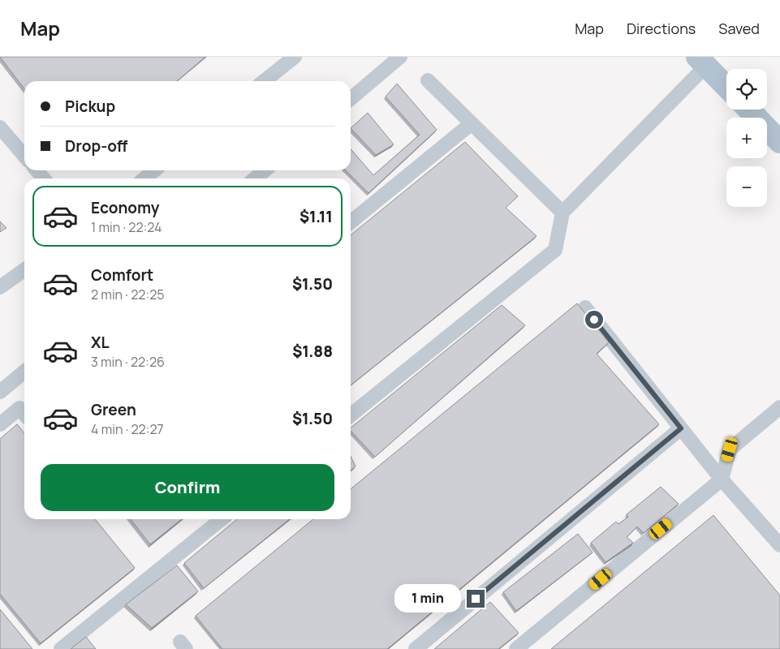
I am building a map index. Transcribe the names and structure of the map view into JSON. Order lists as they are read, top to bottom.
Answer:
{
  "page": {
    "header": "Map",
    "nav": ["Map", "Directions", "Saved"],
    "map_buttons": ["+", "−"],
    "banner": ["Pickup", "Drop-off"],
    "list": [
      {
        "name": "Economy",
        "note": "1 min · 22:24",
        "value": "$1.11"
      },
      {
        "name": "Comfort",
        "note": "2 min · 22:25",
        "value": "$1.50"
      },
      {
        "name": "XL",
        "note": "3 min · 22:26",
        "value": "$1.88"
      },
      {
        "name": "Green",
        "note": "4 min · 22:27",
        "value": "$1.50"
      }
    ],
    "buttons": "Confirm",
    "bubble": "1 min"
  }
}
